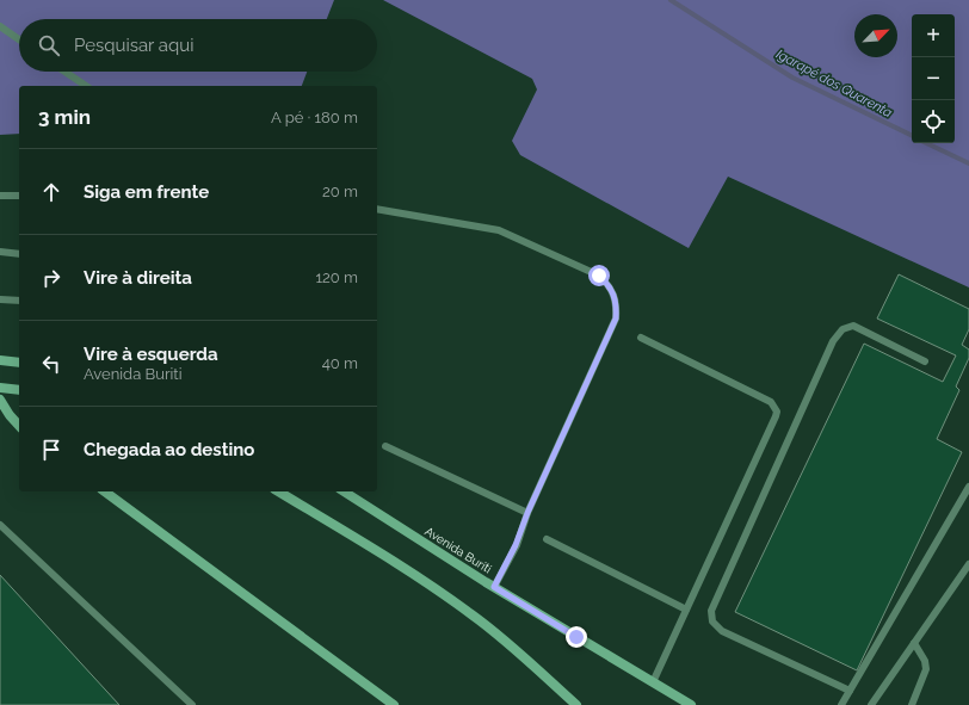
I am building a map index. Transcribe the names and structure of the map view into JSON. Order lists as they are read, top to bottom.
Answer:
{
  "streets": {
    "main road": ["Avenida Buriti"]
  },
  "water": ["Igarapé dos Quarenta"],
  "north": "top right",
  "page": {
    "map_buttons": ["+", "−"],
    "search": "Pesquisar aqui",
    "heading": ["3 min", "A pé · 180 m"],
    "list": [
      ["Siga em frente", "20 m"],
      ["Vire à direita", "120 m"],
      ["Vire à esquerda", "Avenida Buriti", "40 m"],
      "Chegada ao destino"
    ]
  }
}
